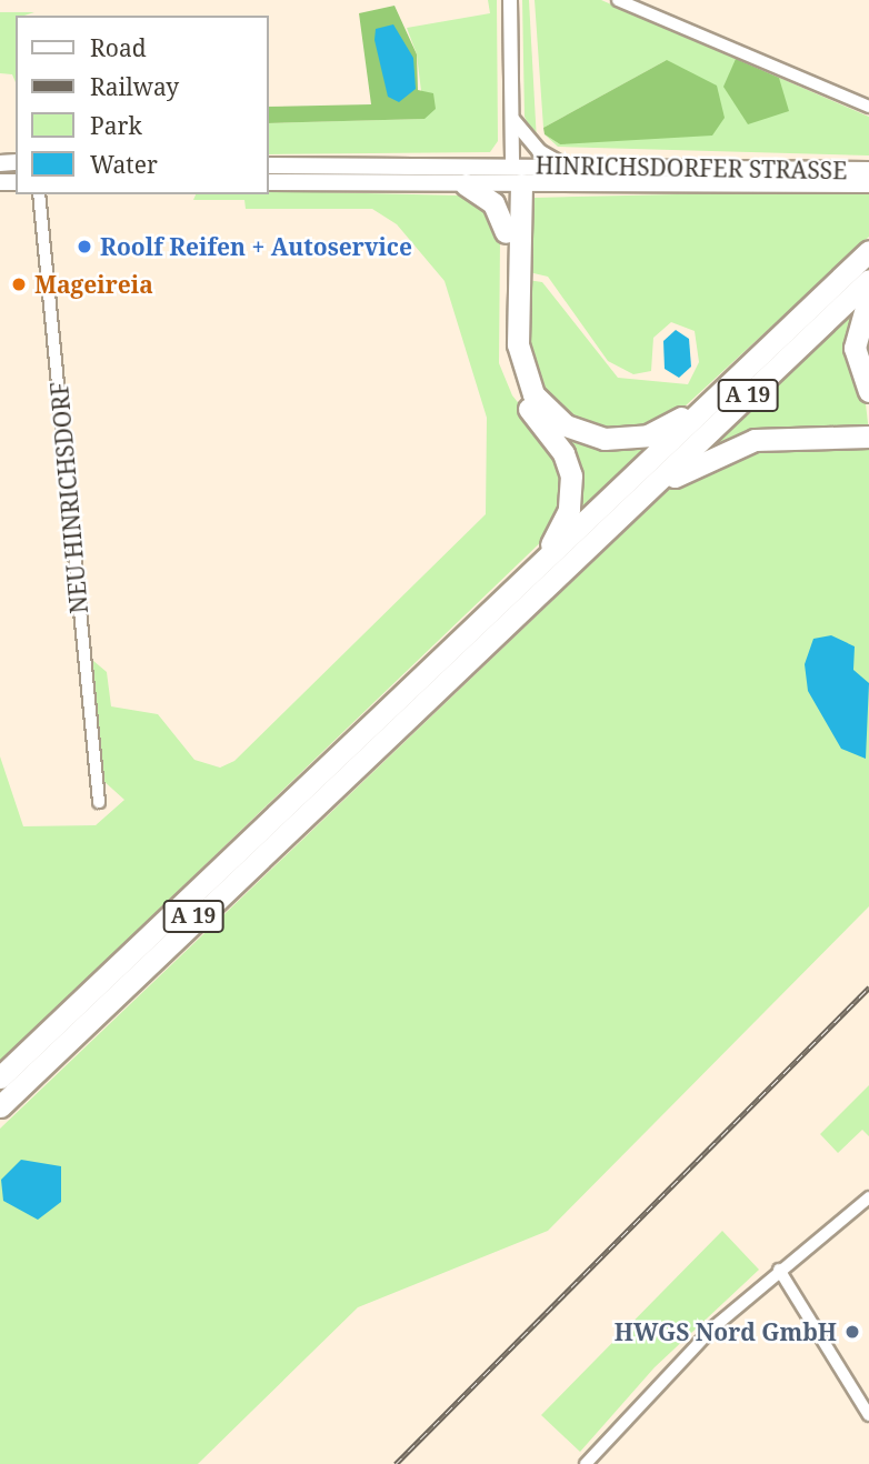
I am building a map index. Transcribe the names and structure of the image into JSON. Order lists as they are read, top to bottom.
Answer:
{
  "streets": {
    "highway": ["A 19"],
    "main road": ["HINRICHSDORFER STRASSE"],
    "street": ["NEU HINRICHSDORF"]
  },
  "places": ["Roolf Reifen + Autoservice", "Mageireia", "HWGS Nord GmbH"],
  "legend": [
    "Road",
    "Railway",
    "Park",
    "Water"
  ]
}
